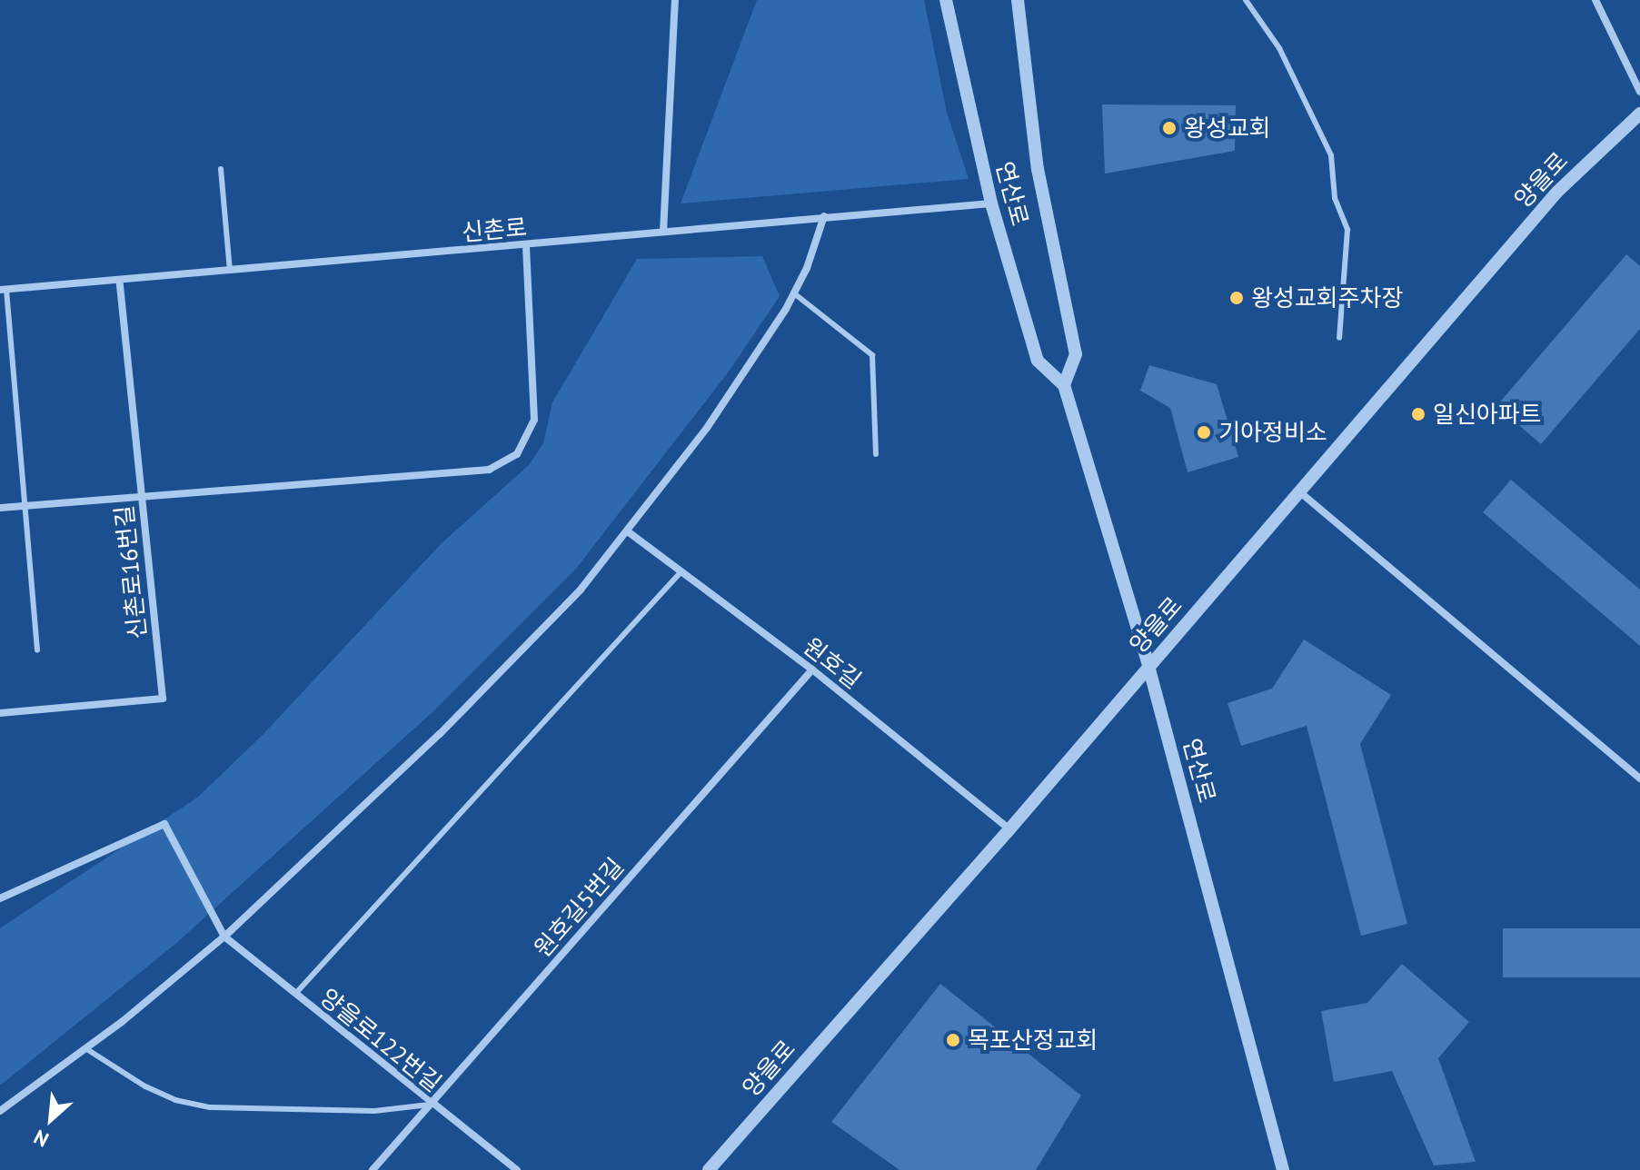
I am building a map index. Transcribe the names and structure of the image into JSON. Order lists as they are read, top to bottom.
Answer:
{
  "streets": {
    "street": [
      "양을로",
      "연산로",
      "신촌로",
      "신촌로16번길",
      "원호길",
      "원호길5번길",
      "양을로122번길"
    ]
  },
  "crossings": [
    ["양을로", "연산로"],
    ["양을로", "원호길"],
    ["연산로", "신촌로"],
    ["신촌로", "신촌로16번길"],
    ["원호길", "원호길5번길"],
    ["원호길5번길", "양을로122번길"]
  ],
  "places": [
    "왕성교회",
    "왕성교회주차장",
    "일신아파트",
    "기아정비소",
    "목포산정교회"
  ],
  "north": "bottom left"
}
